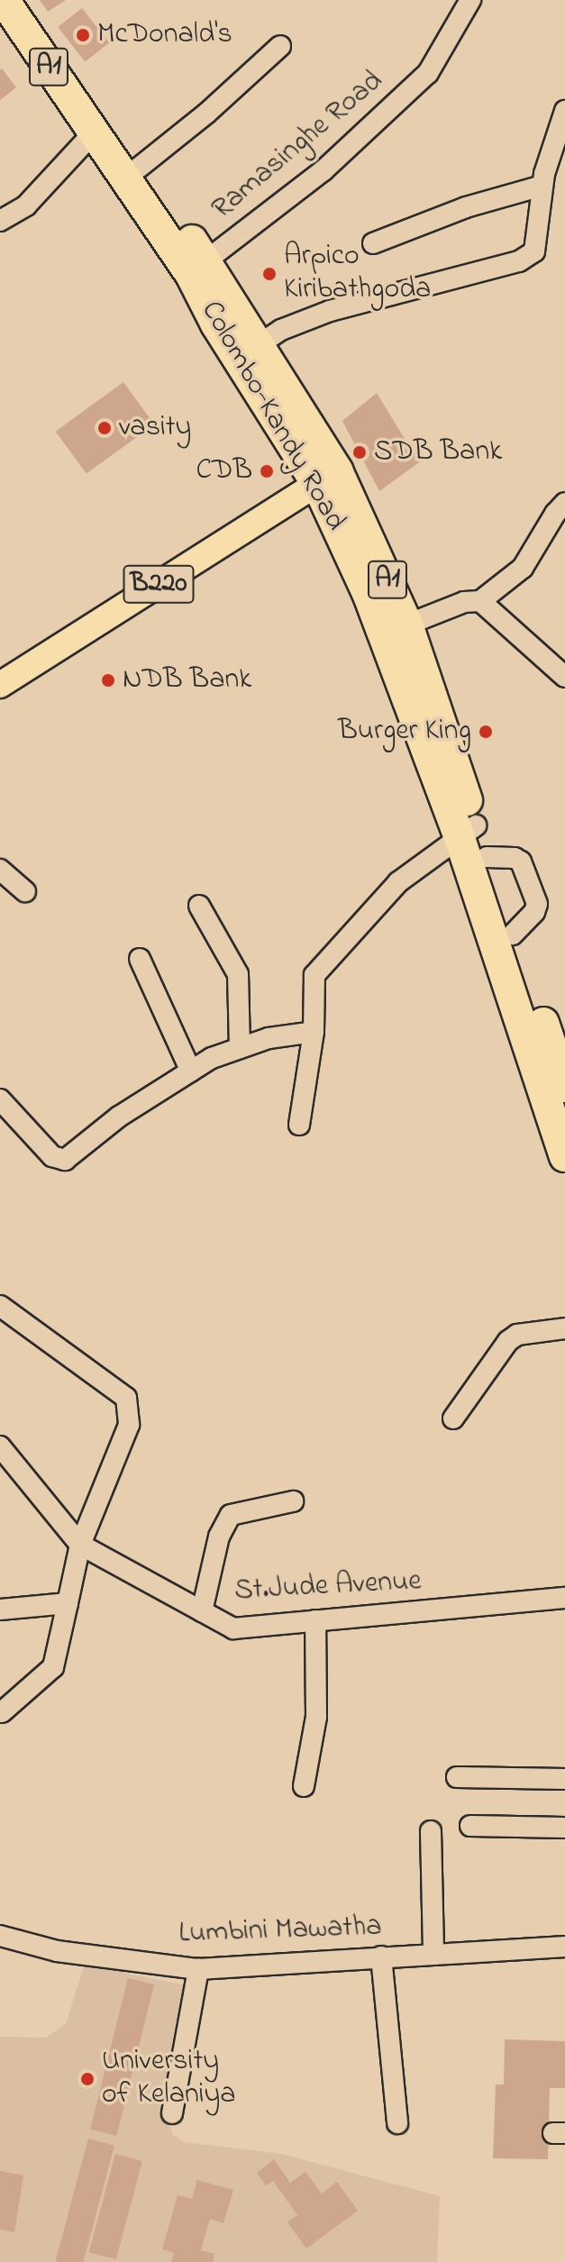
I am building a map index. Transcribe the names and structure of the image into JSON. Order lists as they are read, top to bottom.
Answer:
{
  "streets": {
    "highway": ["A1", "Colombo-Kandy Road"],
    "main road": ["B220"],
    "street": ["Ramasinghe Road", "St.Jude Avenue", "Lumbini Mawatha"]
  },
  "crossings": [
    ["Ramasinghe Road", "Colombo-Kandy Road"],
    ["Colombo-Kandy Road", "B220"]
  ],
  "places": [
    "McDonald's",
    "Arpico Kiribathgoda",
    "vasity",
    "SDB Bank",
    "CDB",
    "NDB Bank",
    "Burger King",
    "University of Kelaniya"
  ]
}
